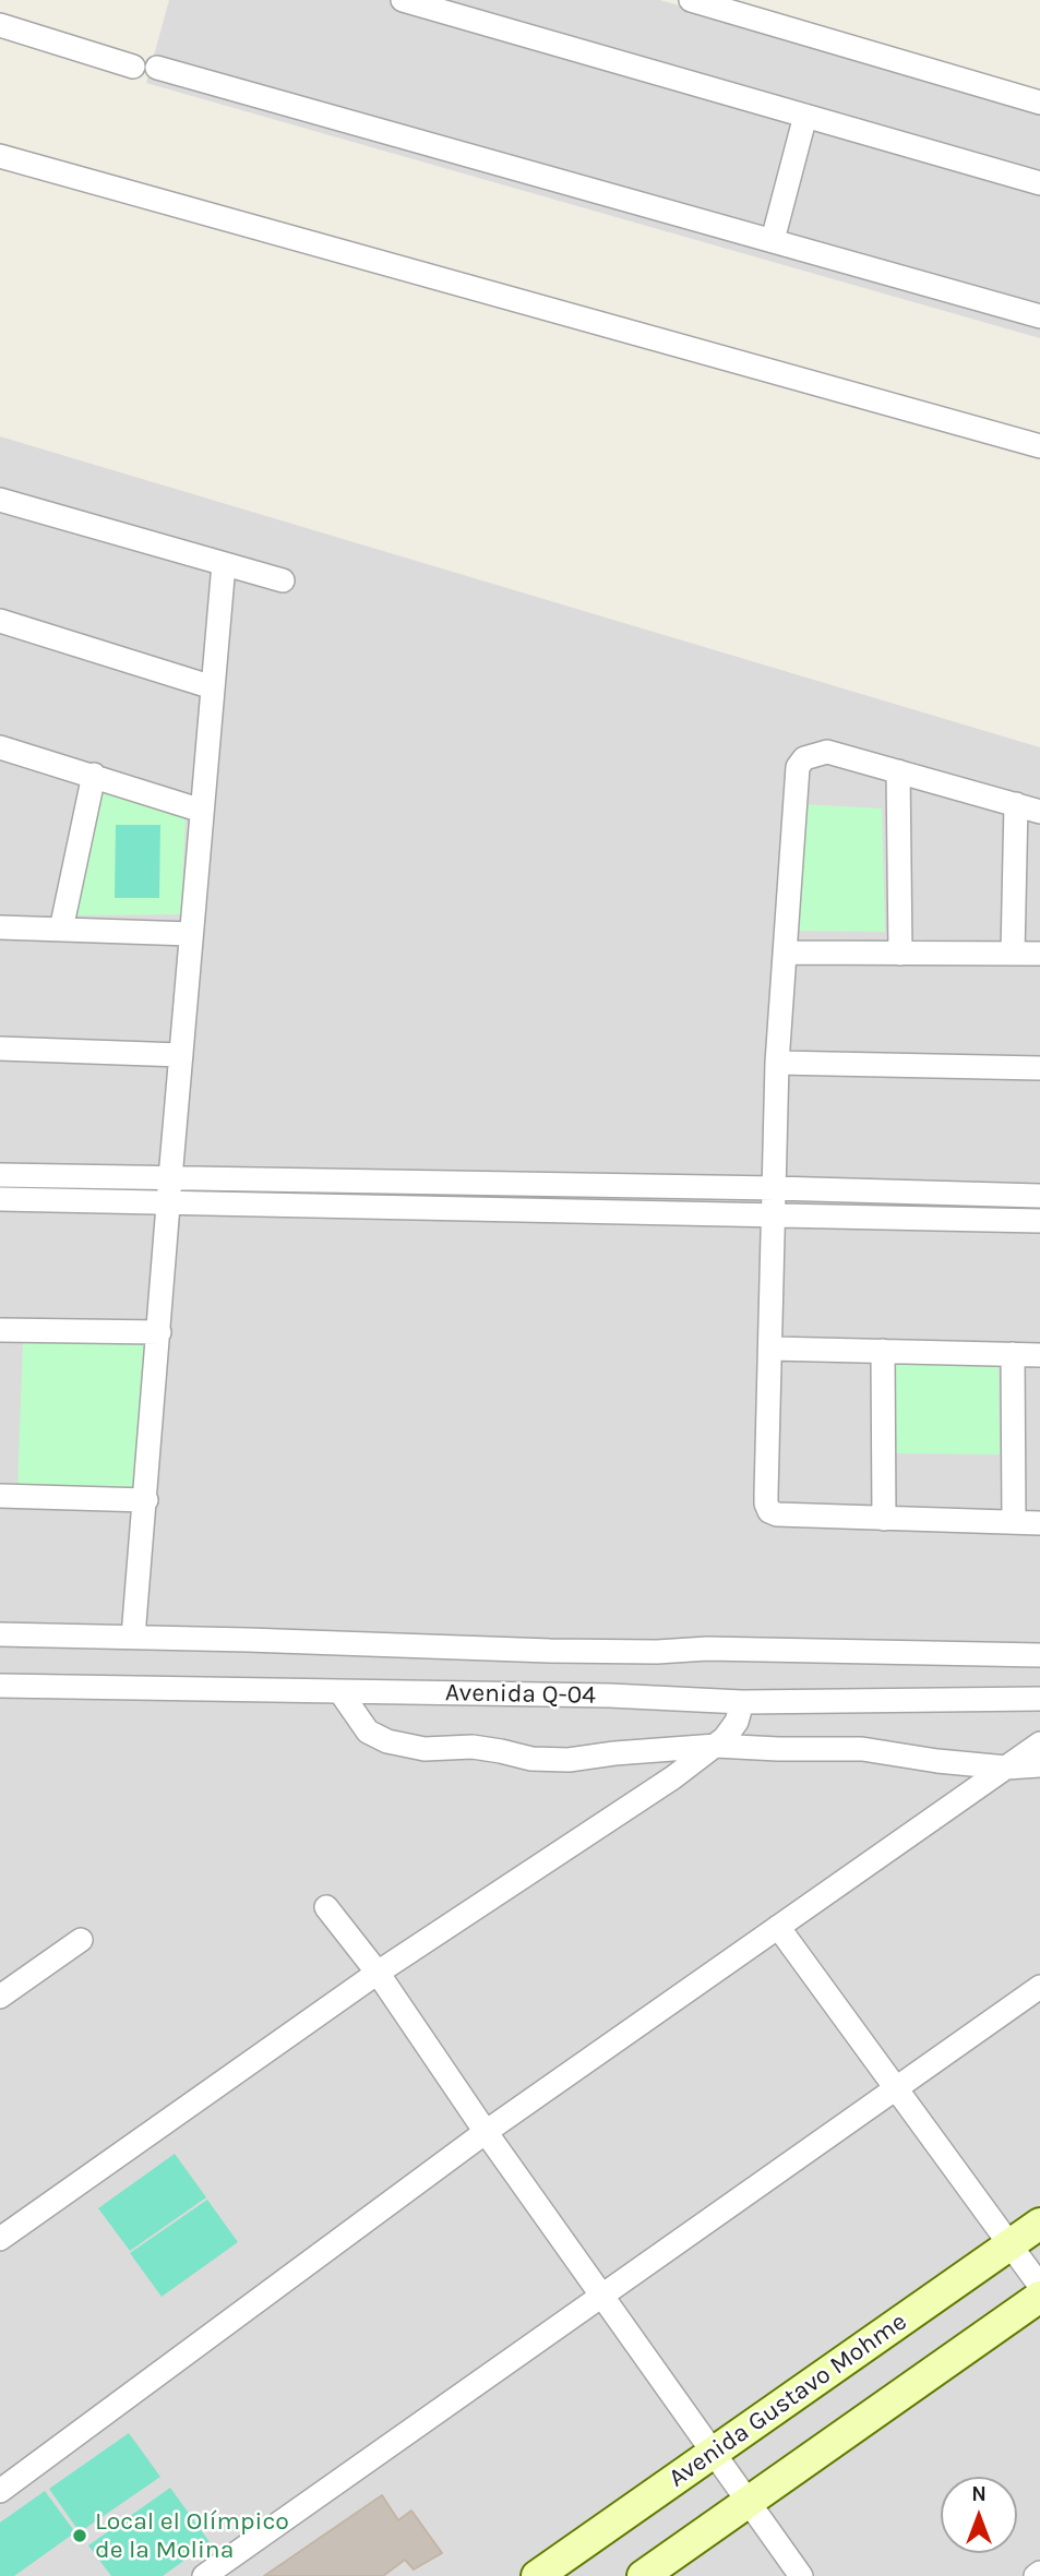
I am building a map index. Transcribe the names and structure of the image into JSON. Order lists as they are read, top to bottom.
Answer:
{
  "streets": {
    "street": ["Avenida Q-04", "Avenida Gustavo Mohme"]
  },
  "places": ["Local el Olímpico de la Molina"],
  "north": "top"
}
